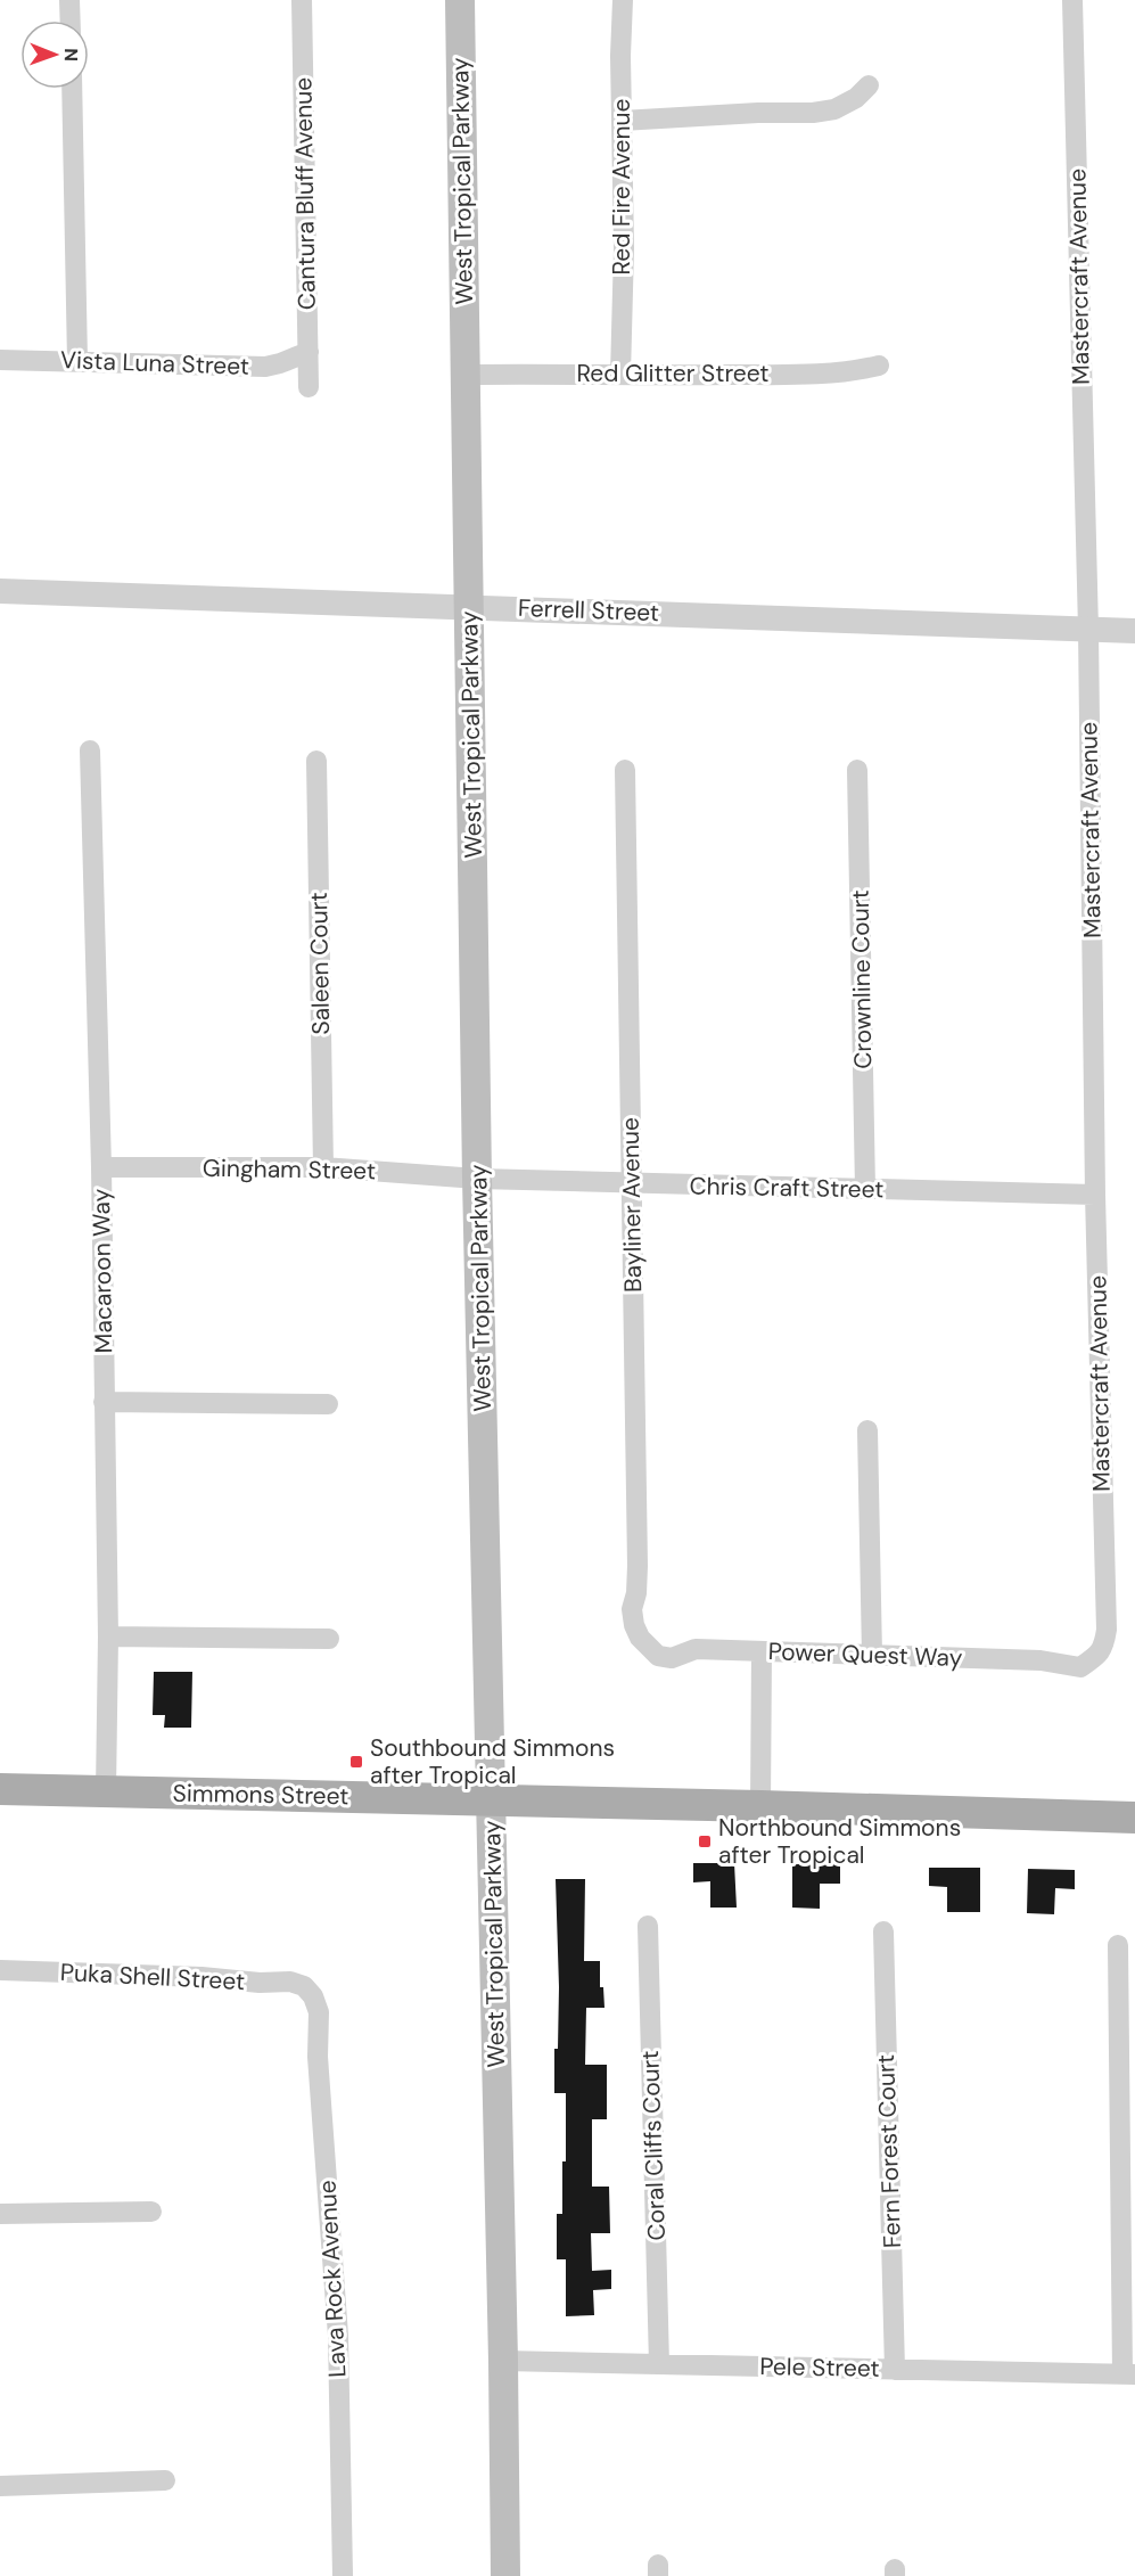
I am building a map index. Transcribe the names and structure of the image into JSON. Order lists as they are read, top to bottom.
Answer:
{
  "streets": {
    "main road": ["West Tropical Parkway", "Simmons Street"],
    "street": [
      "Red Fire Avenue",
      "Cantura Bluff Avenue",
      "Mastercraft Avenue",
      "Vista Luna Street",
      "Red Glitter Street",
      "Ferrell Street",
      "Saleen Court",
      "Crownline Court",
      "Gingham Street",
      "Chris Craft Street",
      "Bayliner Avenue",
      "Macaroon Way",
      "Power Quest Way",
      "Puka Shell Street",
      "Coral Cliffs Court",
      "Fern Forest Court",
      "Lava Rock Avenue",
      "Pele Street"
    ]
  },
  "crossings": [
    ["West Tropical Parkway", "Red Glitter Street"],
    ["West Tropical Parkway", "Ferrell Street"],
    ["West Tropical Parkway", "Gingham Street"],
    ["West Tropical Parkway", "Chris Craft Street"],
    ["West Tropical Parkway", "Simmons Street"],
    ["West Tropical Parkway", "Pele Street"],
    ["Red Fire Avenue", "Red Glitter Street"],
    ["Cantura Bluff Avenue", "Vista Luna Street"],
    ["Mastercraft Avenue", "Ferrell Street"],
    ["Mastercraft Avenue", "Chris Craft Street"],
    ["Mastercraft Avenue", "Power Quest Way"],
    ["Saleen Court", "Gingham Street"],
    ["Crownline Court", "Chris Craft Street"],
    ["Gingham Street", "Chris Craft Street"],
    ["Gingham Street", "Macaroon Way"],
    ["Chris Craft Street", "Bayliner Avenue"],
    ["Bayliner Avenue", "Power Quest Way"],
    ["Macaroon Way", "Simmons Street"],
    ["Puka Shell Street", "Lava Rock Avenue"],
    ["Coral Cliffs Court", "Pele Street"],
    ["Fern Forest Court", "Pele Street"]
  ],
  "places": {
    "transit": ["Southbound Simmons after Tropical", "Northbound Simmons after Tropical"]
  },
  "north": "right"
}
